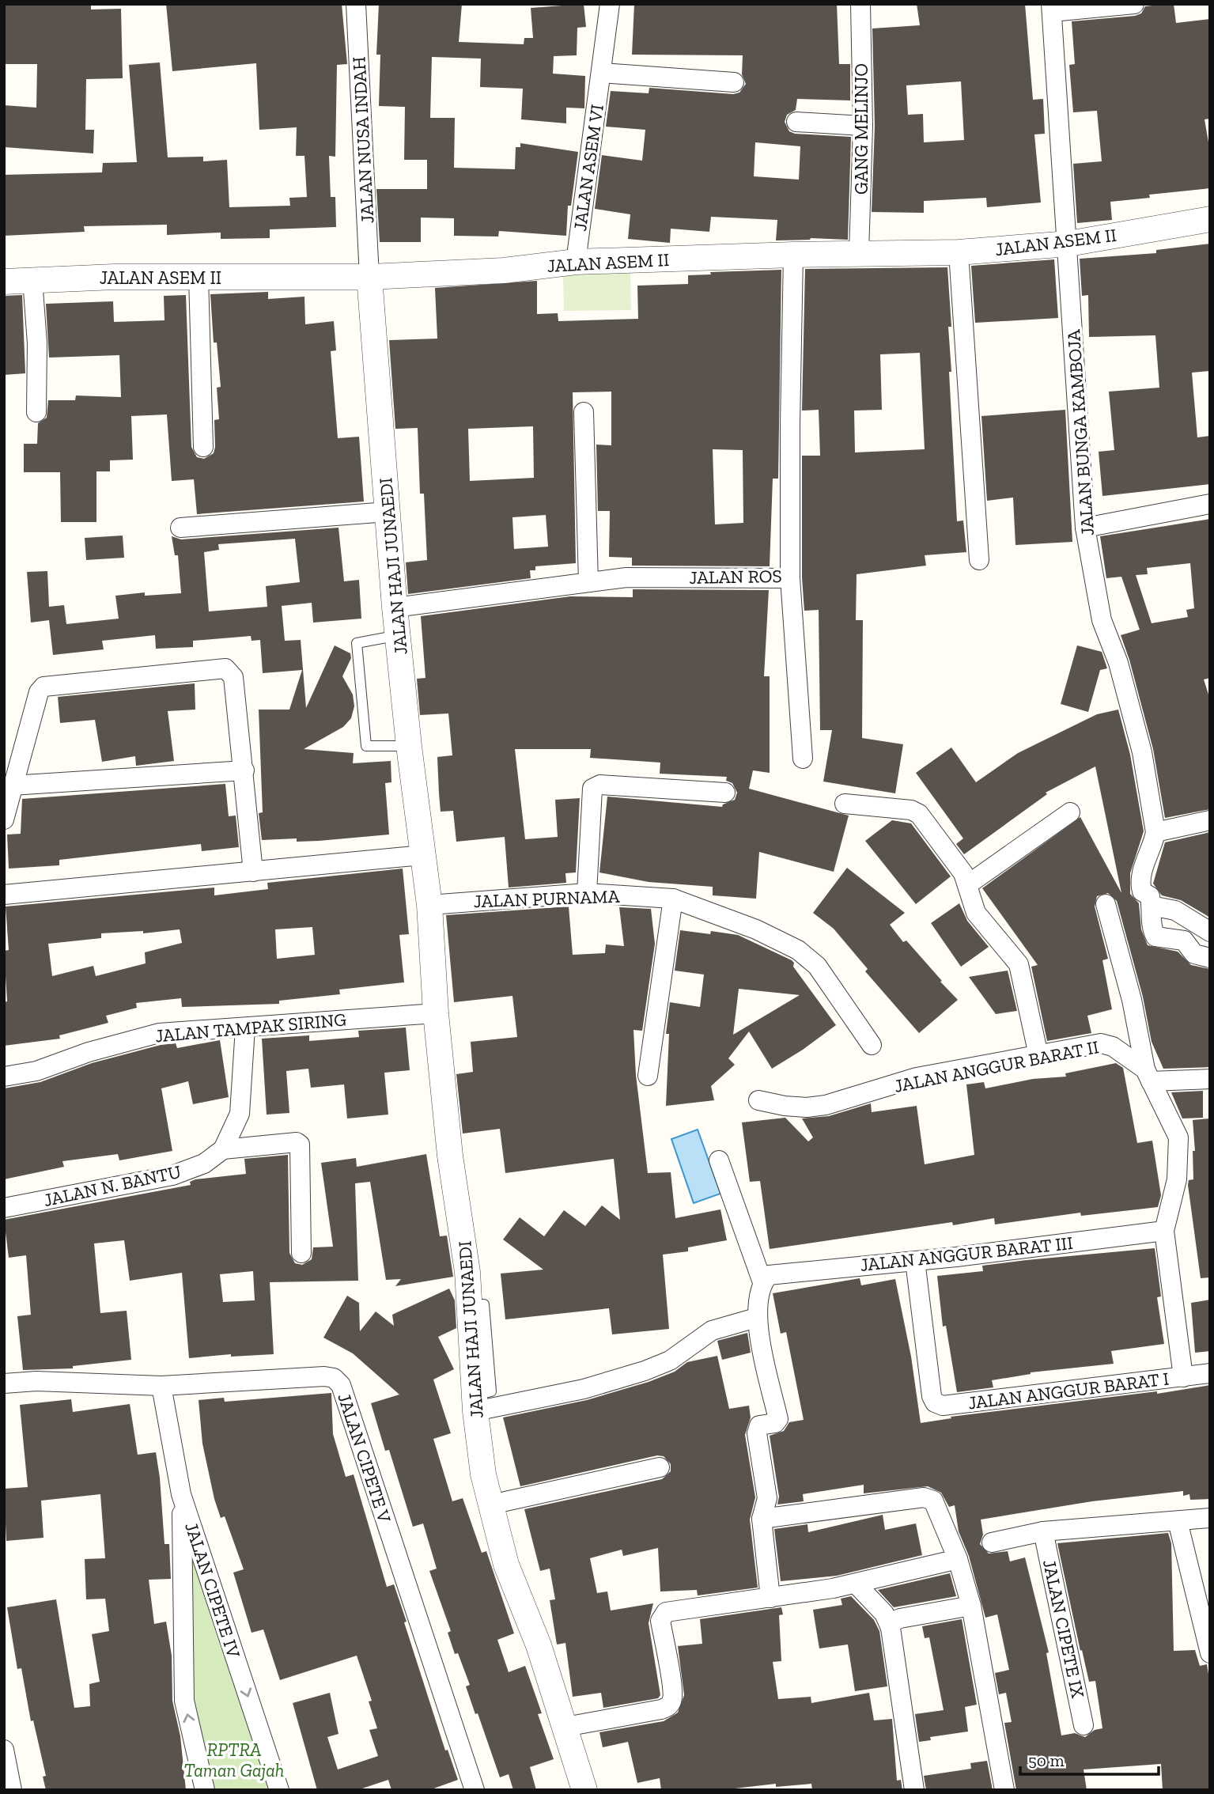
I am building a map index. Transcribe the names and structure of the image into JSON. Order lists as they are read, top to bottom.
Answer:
{
  "streets": {
    "street": [
      "GANG MELINJO",
      "JALAN NUSA INDAH",
      "JALAN ASEM VI",
      "JALAN ASEM II",
      "JALAN BUNGA KAMBOJA",
      "JALAN HAJI JUNAEDI",
      "JALAN ROS",
      "JALAN PURNAMA",
      "JALAN TAMPAK SIRING",
      "JALAN ANGGUR BARAT II",
      "JALAN N. BANTU",
      "JALAN ANGGUR BARAT III",
      "JALAN ANGGUR BARAT I",
      "JALAN CIPETE V",
      "JALAN CIPETE IV",
      "JALAN CIPETE IX"
    ]
  },
  "crossings": [
    ["GANG MELINJO", "JALAN ASEM II"],
    ["JALAN NUSA INDAH", "JALAN ASEM II"],
    ["JALAN NUSA INDAH", "JALAN HAJI JUNAEDI"],
    ["JALAN ASEM VI", "JALAN ASEM II"],
    ["JALAN ASEM II", "JALAN BUNGA KAMBOJA"],
    ["JALAN ASEM II", "JALAN HAJI JUNAEDI"],
    ["JALAN ASEM II", "JALAN ROS"],
    ["JALAN HAJI JUNAEDI", "JALAN ROS"],
    ["JALAN HAJI JUNAEDI", "JALAN PURNAMA"],
    ["JALAN HAJI JUNAEDI", "JALAN TAMPAK SIRING"],
    ["JALAN TAMPAK SIRING", "JALAN N. BANTU"],
    ["JALAN ANGGUR BARAT II", "JALAN ANGGUR BARAT III"],
    ["JALAN ANGGUR BARAT II", "JALAN ANGGUR BARAT I"],
    ["JALAN ANGGUR BARAT III", "JALAN ANGGUR BARAT I"],
    ["JALAN CIPETE V", "JALAN CIPETE IV"]
  ],
  "parks": ["RPTRA Taman Gajah"],
  "scale_bar": "50 m"
}
